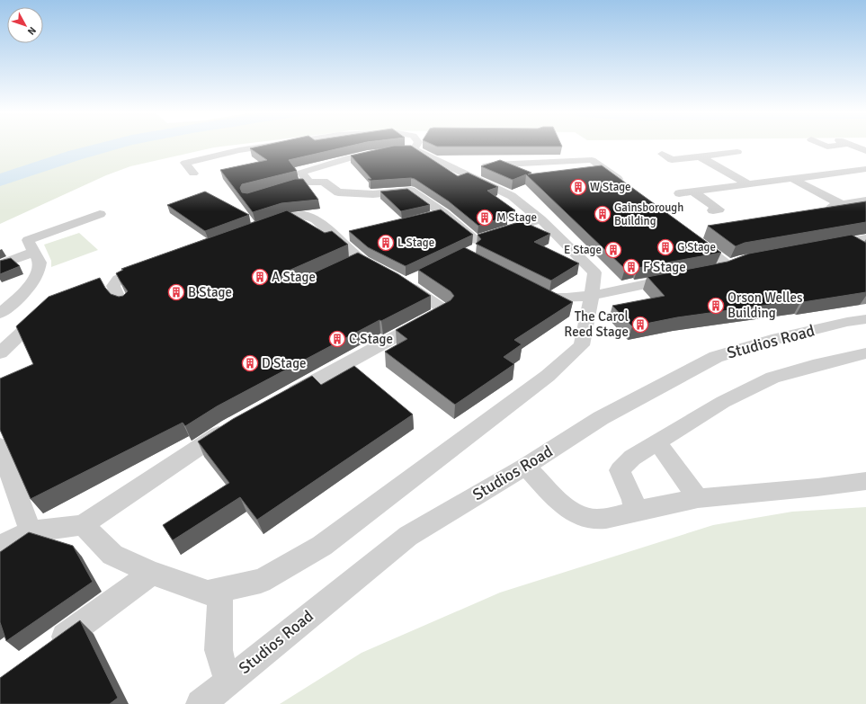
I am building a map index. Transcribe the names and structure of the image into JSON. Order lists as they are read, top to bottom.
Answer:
{
  "streets": {
    "street": ["Studios Road"]
  },
  "places": {
    "building": [
      "W Stage",
      "Gainsborough Building",
      "M Stage",
      "L Stage",
      "G Stage",
      "E Stage",
      "F Stage",
      "A Stage",
      "B Stage",
      "Orson Welles Building",
      "The Carol Reed Stage",
      "C Stage",
      "D Stage"
    ]
  },
  "north": "bottom right"
}
